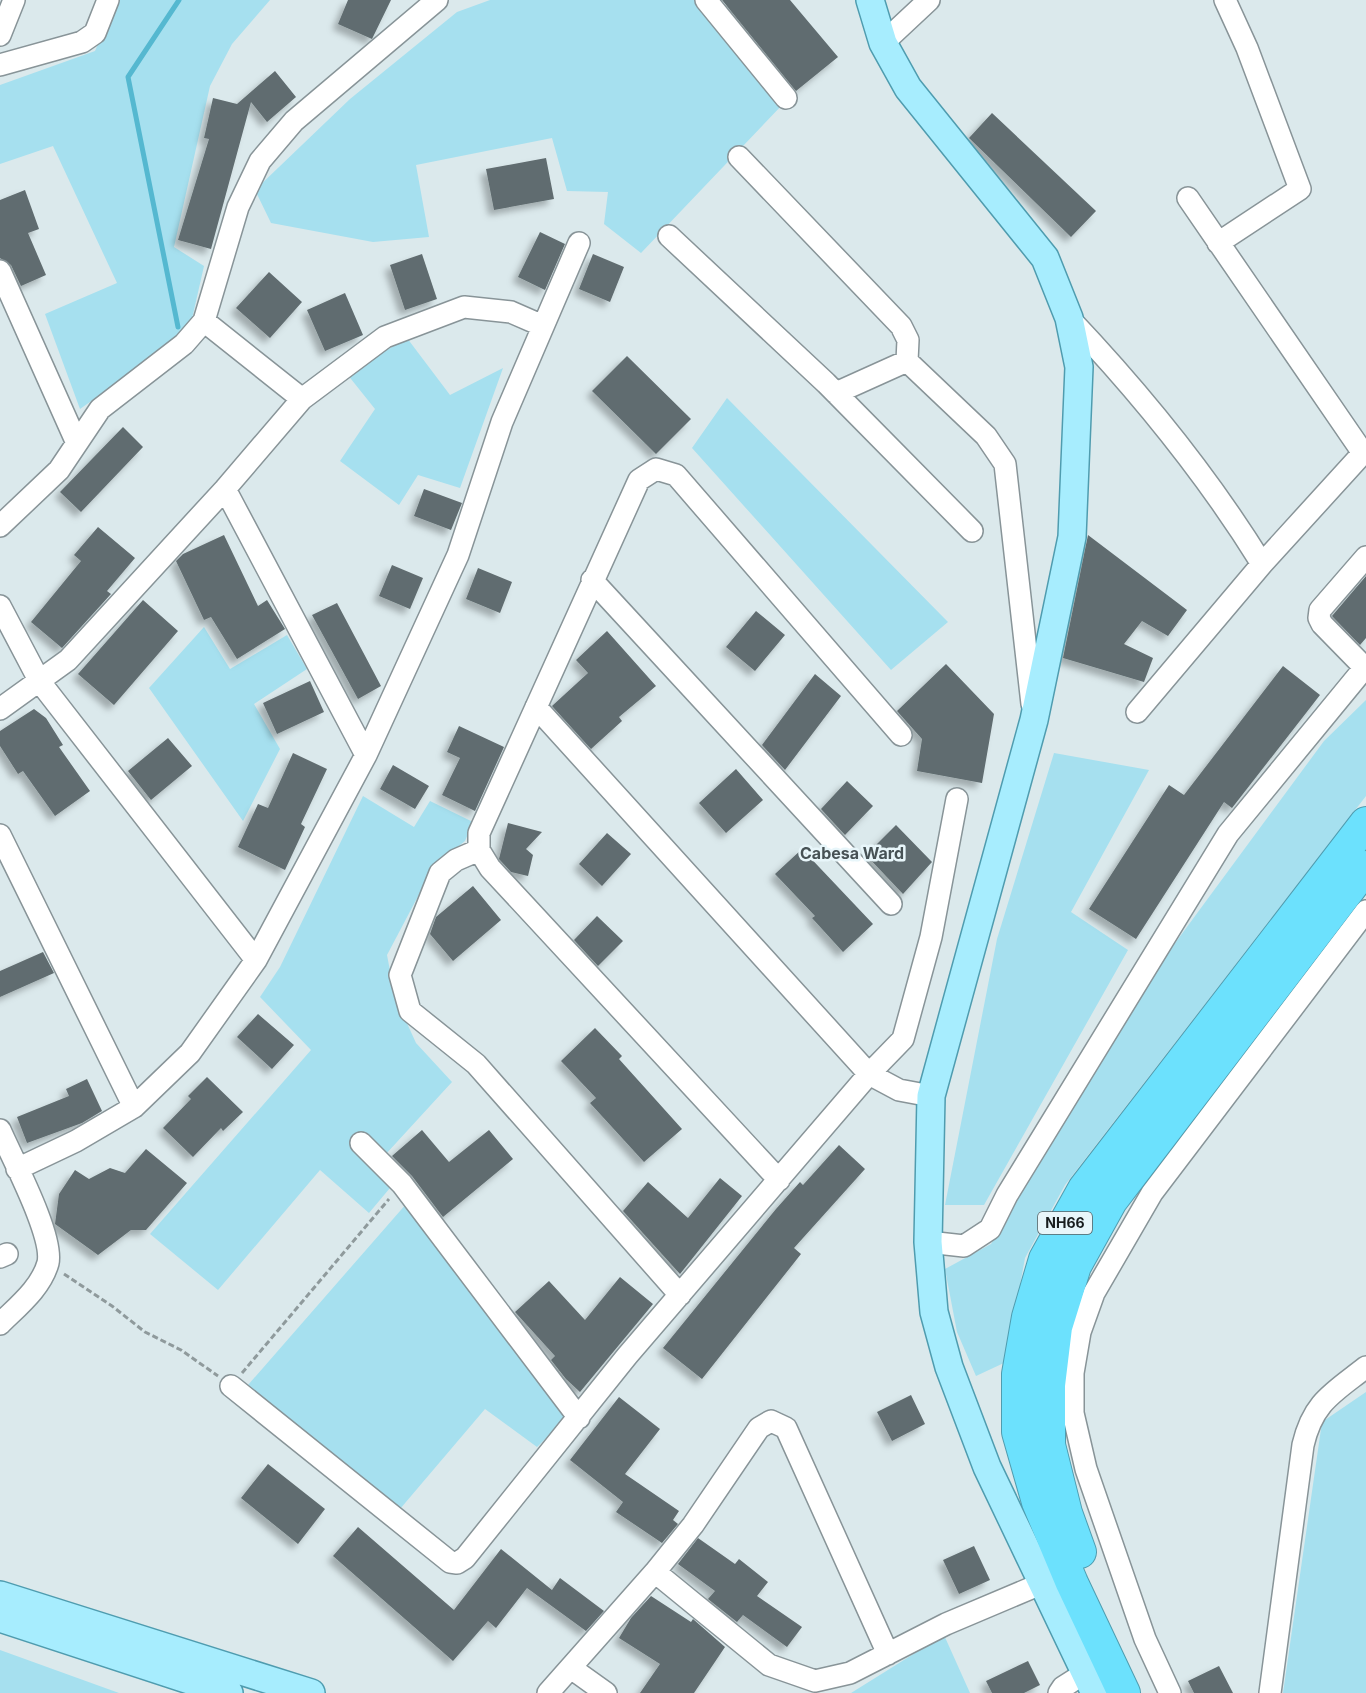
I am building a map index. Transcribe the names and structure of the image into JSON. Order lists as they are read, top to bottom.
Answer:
{
  "streets": {
    "highway": ["NH66"]
  },
  "districts": ["Cabesa Ward"]
}
